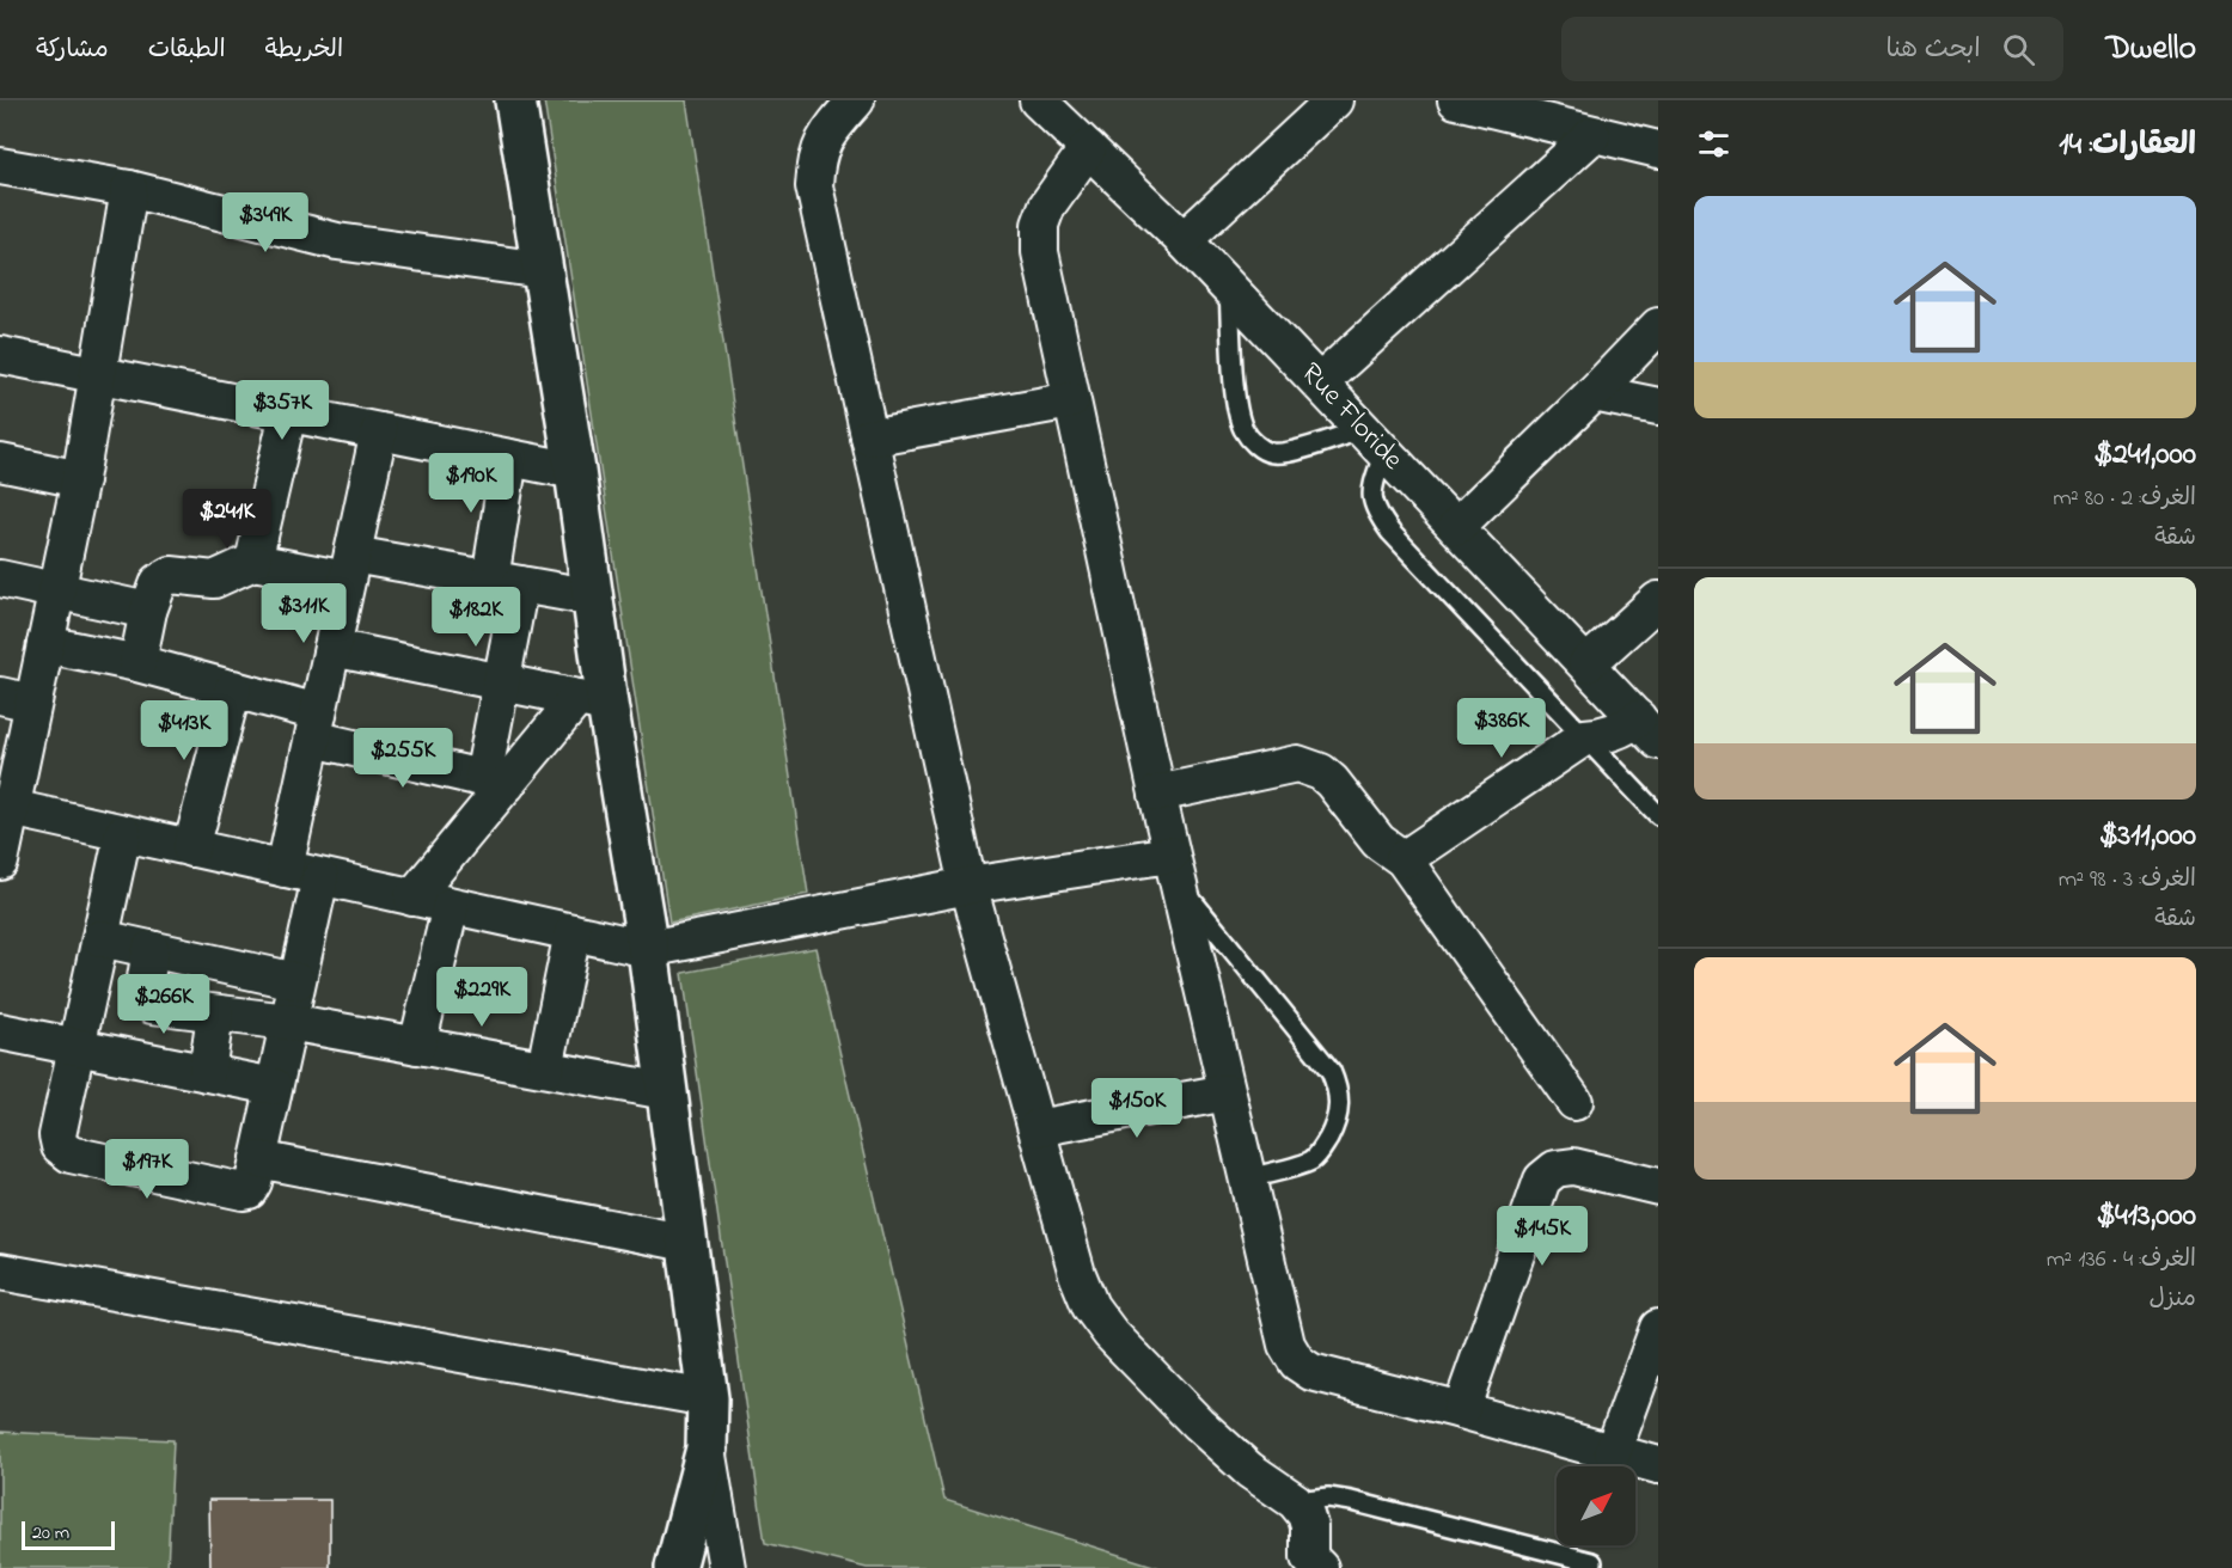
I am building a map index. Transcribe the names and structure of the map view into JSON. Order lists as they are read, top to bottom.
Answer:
{
  "streets": {
    "street": ["Rue Floride"]
  },
  "scale_bar": "20 m",
  "north": "top right",
  "page": {
    "header": "Dwello",
    "search": "ابحث هنا",
    "nav": ["الخريطة", "الطبقات", "مشاركة"],
    "heading": "العقارات: 14",
    "list": [
      {
        "name": "$241,000",
        "note": "الغرف: 2 · 80 m² · شقة"
      },
      {
        "name": "$311,000",
        "note": "الغرف: 3 · 98 m² · شقة"
      },
      {
        "name": "$413,000",
        "note": "الغرف: 4 · 136 m² · منزل"
      }
    ],
    "price": [
      "$349K",
      "$357K",
      "$190K",
      "$241K",
      "$311K",
      "$182K",
      "$386K",
      "$413K",
      "$255K",
      "$229K",
      "$266K",
      "$150K",
      "$197K",
      "$145K"
    ],
    "scale": "20 m"
  }
}
